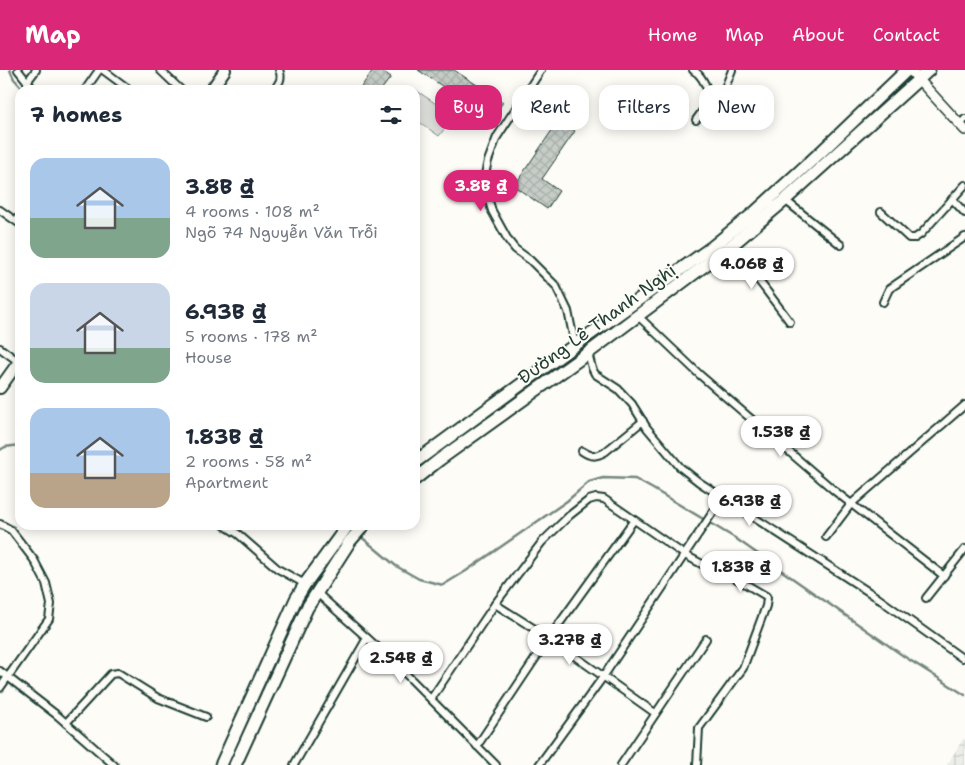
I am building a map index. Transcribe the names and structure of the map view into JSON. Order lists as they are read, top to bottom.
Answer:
{
  "streets": {
    "highway": ["Đường Lê Thanh Nghị"]
  },
  "page": {
    "header": "Map",
    "nav": [
      "Home",
      "Map",
      "About",
      "Contact"
    ],
    "chip": [
      "Buy",
      "Rent",
      "Filters",
      "New"
    ],
    "heading": "7 homes",
    "list": [
      {
        "name": "3.8B ₫",
        "note": "4 rooms · 108 m² · Ngõ 74 Nguyễn Văn Trỗi"
      },
      {
        "name": "6.93B ₫",
        "note": "5 rooms · 178 m² · House"
      },
      {
        "name": "1.83B ₫",
        "note": "2 rooms · 58 m² · Apartment"
      }
    ],
    "price": [
      "3.8B ₫",
      "4.06B ₫",
      "1.53B ₫",
      "6.93B ₫",
      "1.83B ₫",
      "3.27B ₫",
      "2.54B ₫"
    ]
  }
}
